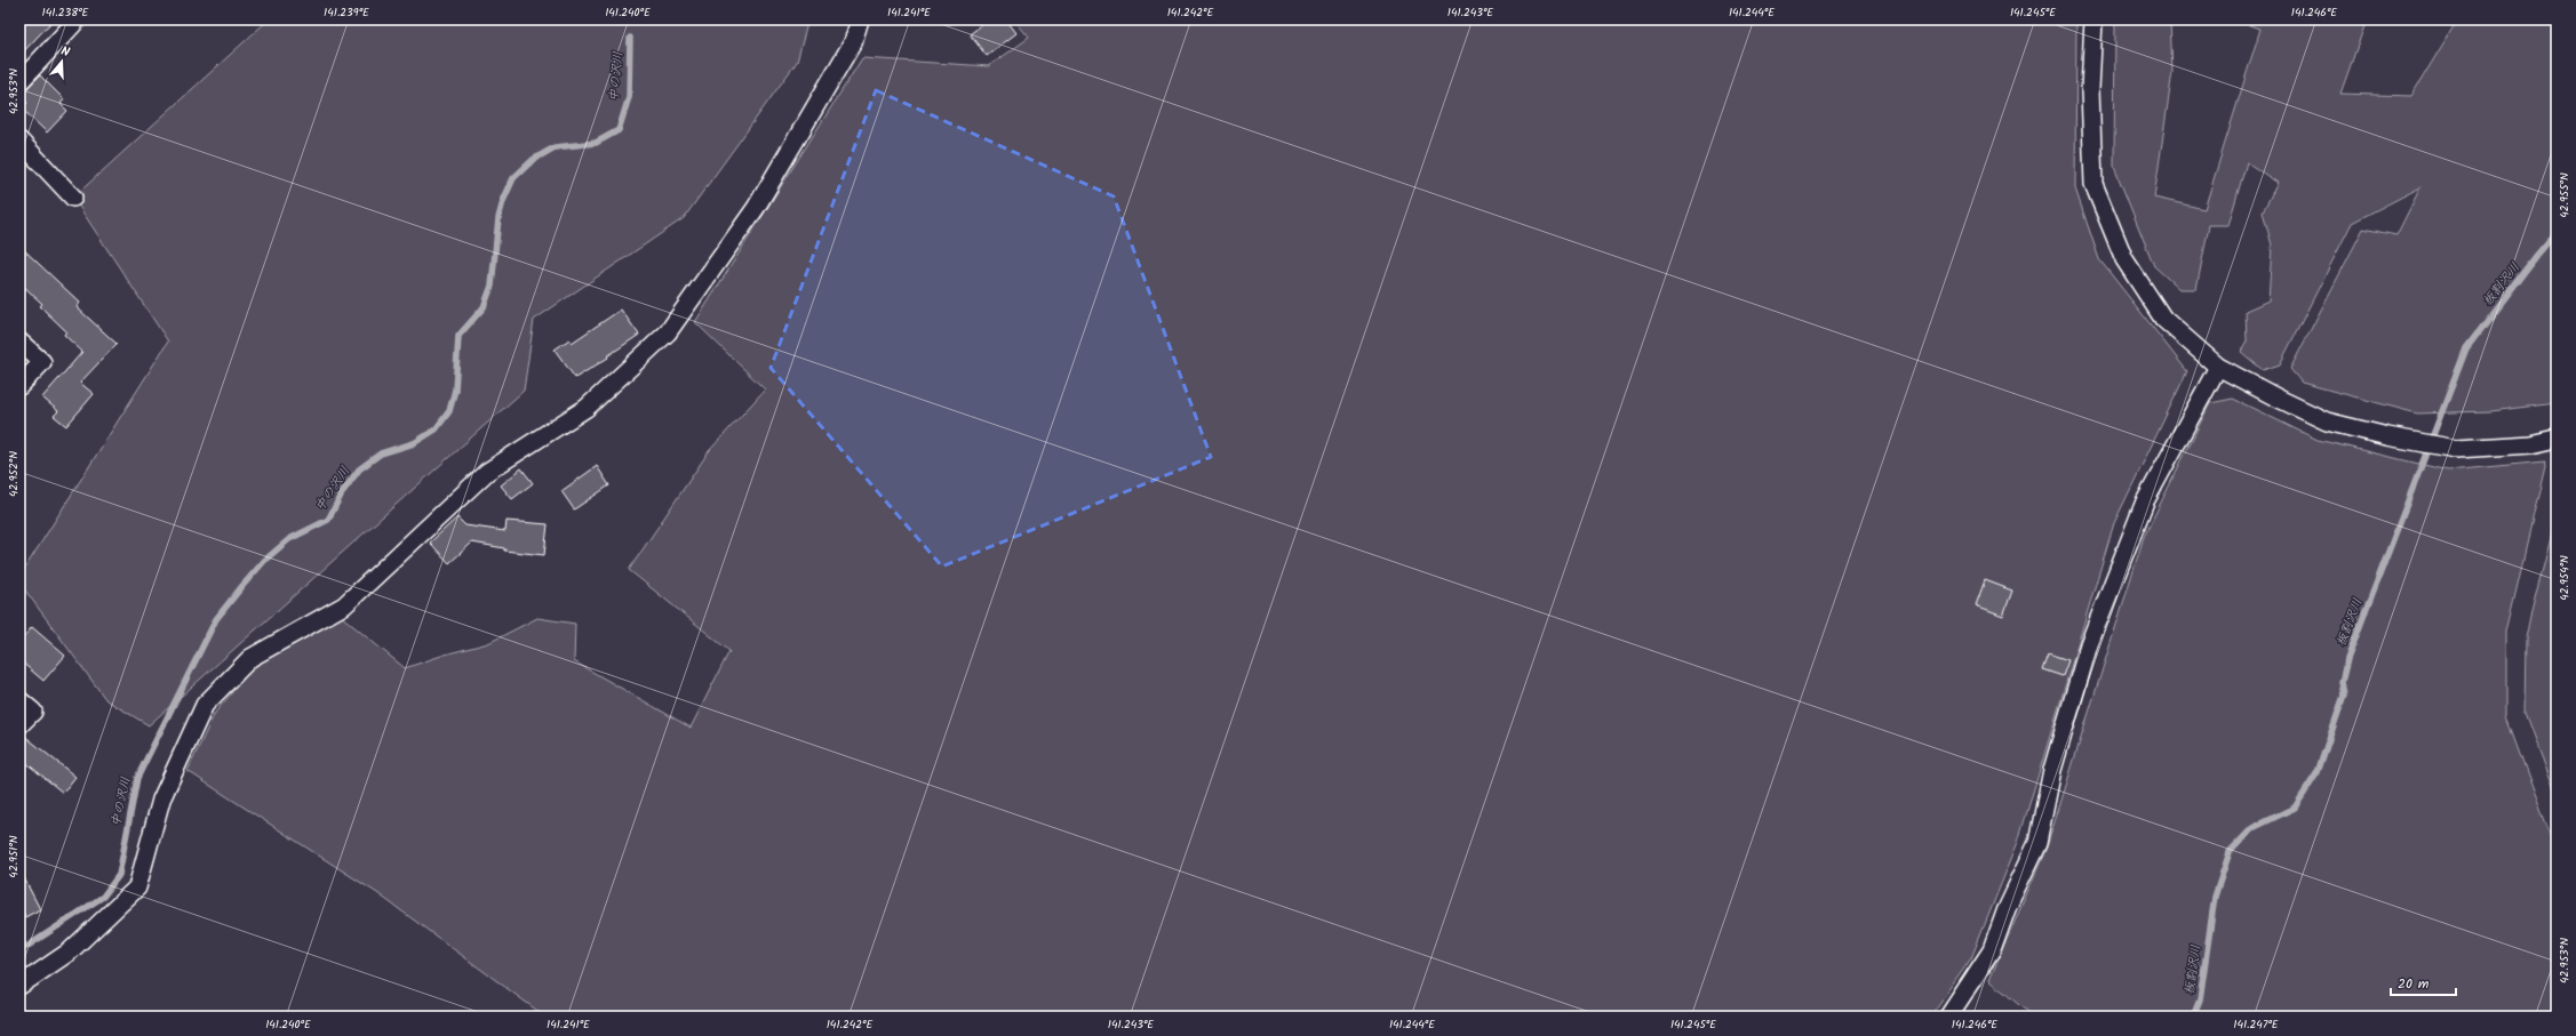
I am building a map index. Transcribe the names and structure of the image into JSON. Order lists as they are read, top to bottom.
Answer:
{
  "water": ["中の沢川", "板割沢川"],
  "scale_bar": "20 m",
  "north": "top",
  "coordinates": [
    "141.238°E",
    "141.239°E",
    "141.240°E",
    "141.241°E",
    "141.242°E",
    "141.243°E",
    "141.244°E",
    "141.245°E",
    "141.246°E",
    "42.953°N",
    "42.955°N",
    "42.952°N",
    "42.954°N",
    "42.951°N",
    "141.247°E"
  ]
}
